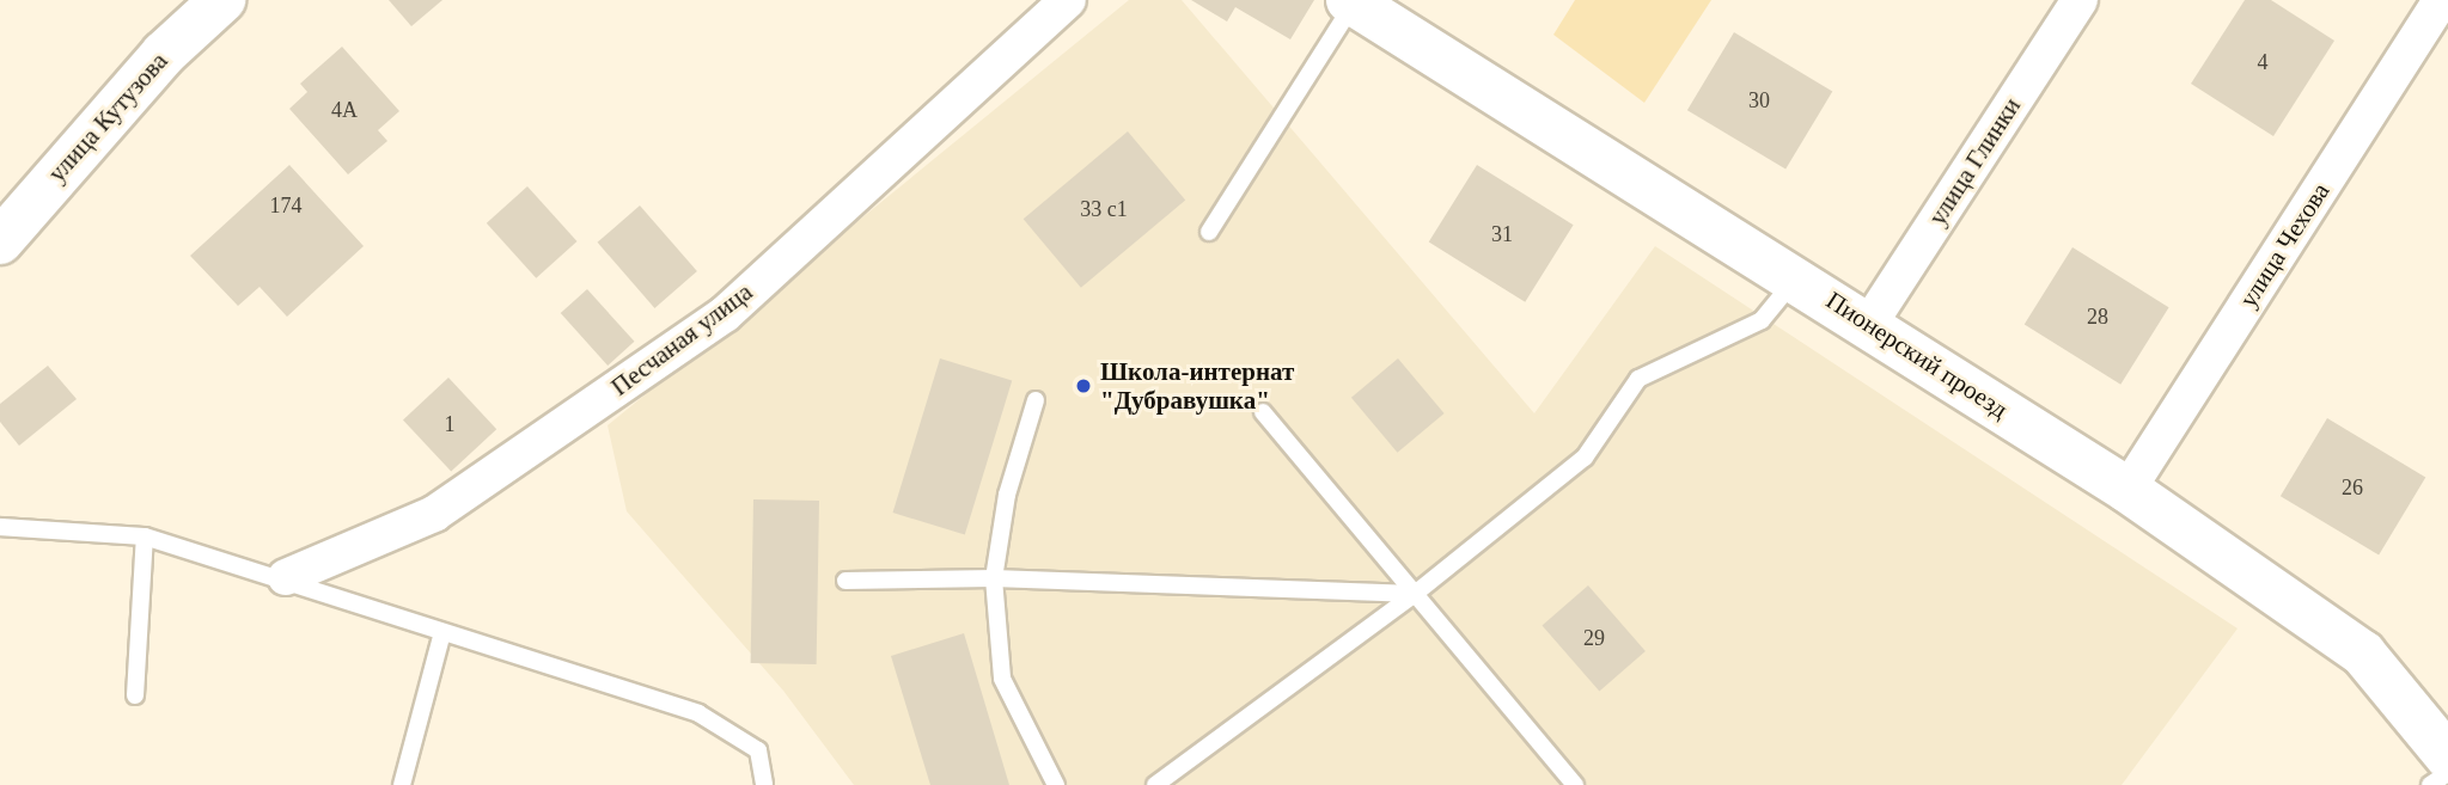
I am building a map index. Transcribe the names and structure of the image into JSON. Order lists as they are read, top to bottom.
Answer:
{
  "streets": {
    "street": [
      "улица Кутузова",
      "улица Глинки",
      "улица Чехова",
      "Песчаная улица",
      "Пионерский проезд"
    ]
  },
  "crossings": [
    ["улица Глинки", "Пионерский проезд"],
    ["улица Чехова", "Пионерский проезд"]
  ],
  "places": ["Школа-интернат \"Дубравушка\""],
  "house_numbers": [
    "4",
    "30",
    "4А",
    "174",
    "33 с1",
    "31",
    "28",
    "1",
    "26",
    "29"
  ]
}
